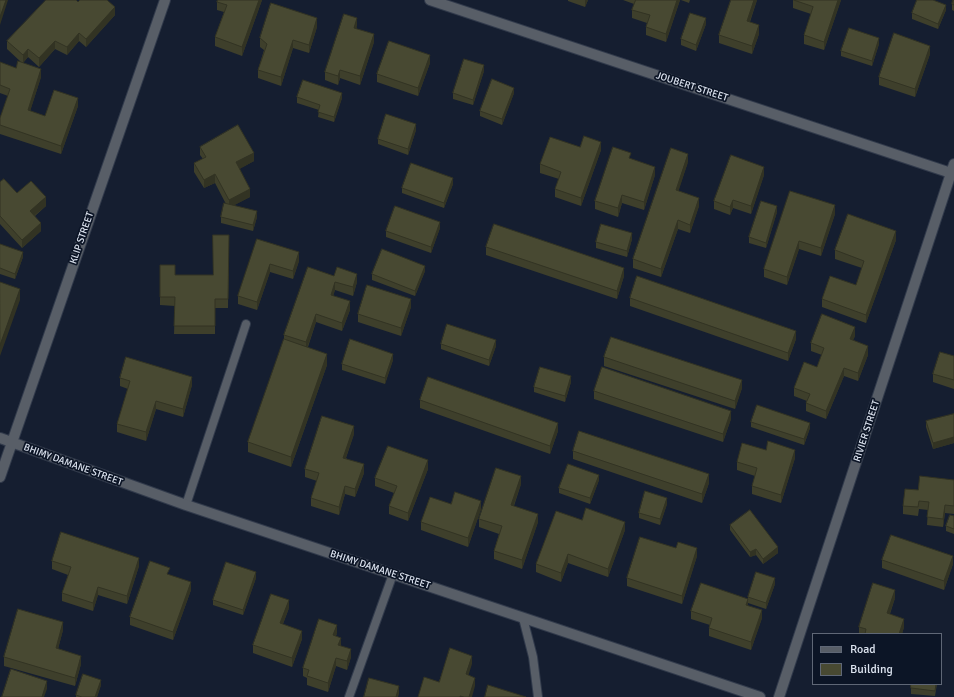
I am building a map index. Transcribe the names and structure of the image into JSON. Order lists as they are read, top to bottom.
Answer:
{
  "streets": {
    "street": [
      "JOUBERT STREET",
      "KLIP STREET",
      "RIVIER STREET",
      "BHIMY DAMANE STREET"
    ]
  },
  "crossings": [
    ["JOUBERT STREET", "RIVIER STREET"],
    ["KLIP STREET", "BHIMY DAMANE STREET"]
  ],
  "legend": ["Road", "Building"]
}
